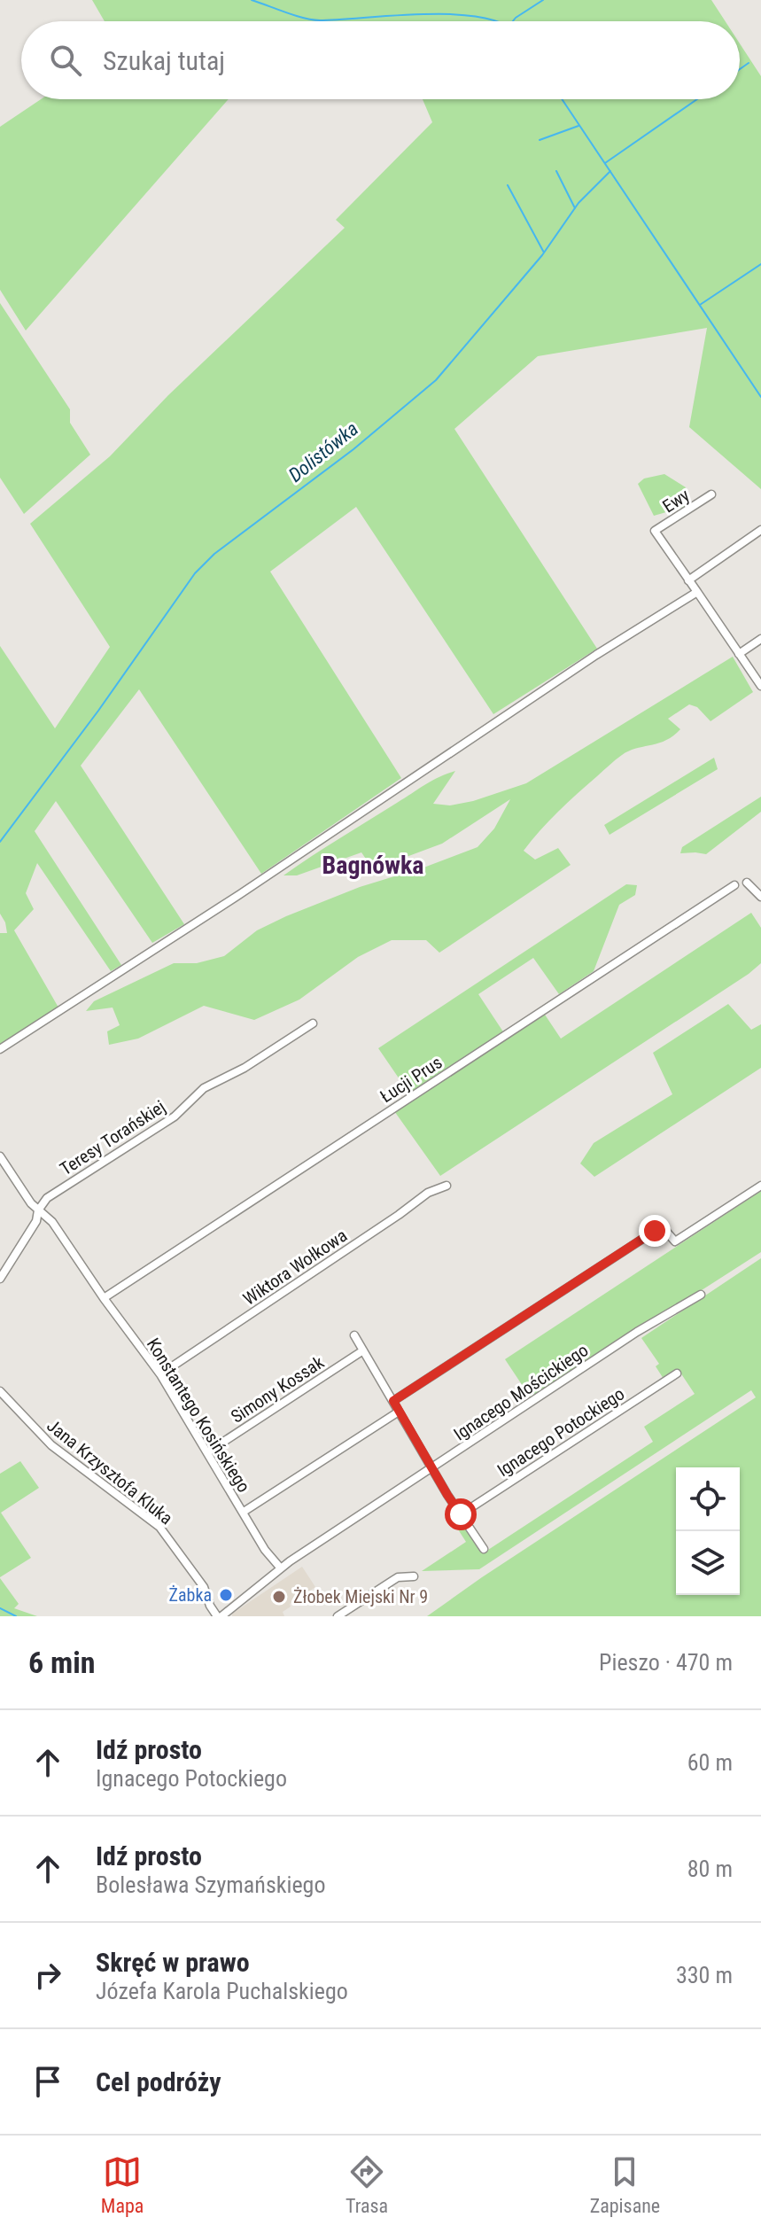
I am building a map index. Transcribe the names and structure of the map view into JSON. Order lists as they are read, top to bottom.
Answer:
{
  "streets": {
    "street": [
      "Ewy",
      "Łucji Prus",
      "Teresy Torańskiej",
      "Wiktora Wołkowa",
      "Simony Kossak",
      "Ignacego Mościckiego",
      "Konstantego Kosińskiego",
      "Ignacego Potockiego",
      "Jana Krzysztofa Kluka"
    ]
  },
  "crossings": [
    ["Łucji Prus", "Konstantego Kosińskiego"],
    ["Teresy Torańskiej", "Konstantego Kosińskiego"],
    ["Wiktora Wołkowa", "Konstantego Kosińskiego"],
    ["Simony Kossak", "Konstantego Kosińskiego"],
    ["Ignacego Mościckiego", "Konstantego Kosińskiego"],
    ["Ignacego Mościckiego", "Jana Krzysztofa Kluka"]
  ],
  "districts": ["Bagnówka"],
  "water": ["Dolistówka"],
  "places": ["Żabka", "Żłobek Miejski Nr 9"],
  "page": {
    "search": "Szukaj tutaj",
    "heading": ["6 min", "Pieszo · 470 m"],
    "list": [
      ["Idź prosto", "Ignacego Potockiego", "60 m"],
      ["Idź prosto", "Bolesława Szymańskiego", "80 m"],
      ["Skręć w prawo", "Józefa Karola Puchalskiego", "330 m"],
      "Cel podróży"
    ],
    "nav": ["Mapa", "Trasa", "Zapisane"]
  }
}
